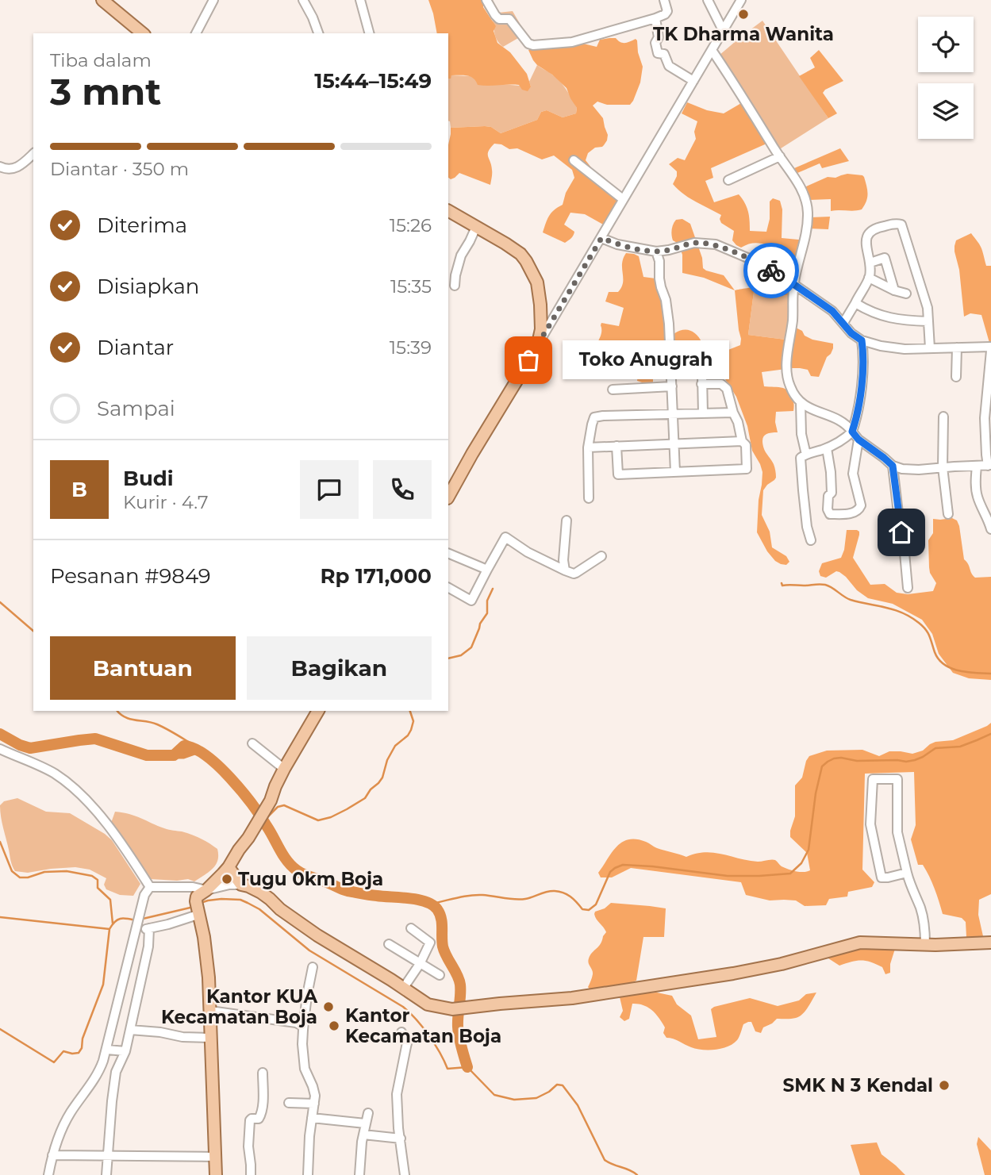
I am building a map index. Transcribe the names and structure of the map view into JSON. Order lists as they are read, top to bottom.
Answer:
{
  "places": [
    "TK Dharma Wanita",
    "Toko Anugrah",
    "Tugu 0km Boja",
    "Kantor KUA Kecamatan Boja",
    "Kantor Kecamatan Boja",
    "SMK N 3 Kendal"
  ],
  "page": {
    "heading": ["3 mnt", "Tiba dalam", "15:44–15:49"],
    "panel": [
      "Budi",
      "Kurir · 4.7",
      "Pesanan #9849",
      "Rp 171,000"
    ],
    "bar": "Diantar · 350 m",
    "list": [
      ["Diterima", "15:26"],
      ["Disiapkan", "15:35"],
      ["Diantar", "15:39"],
      "Sampai"
    ],
    "bubble": "Toko Anugrah",
    "round": "B",
    "buttons": ["Bantuan", "Bagikan"]
  }
}
